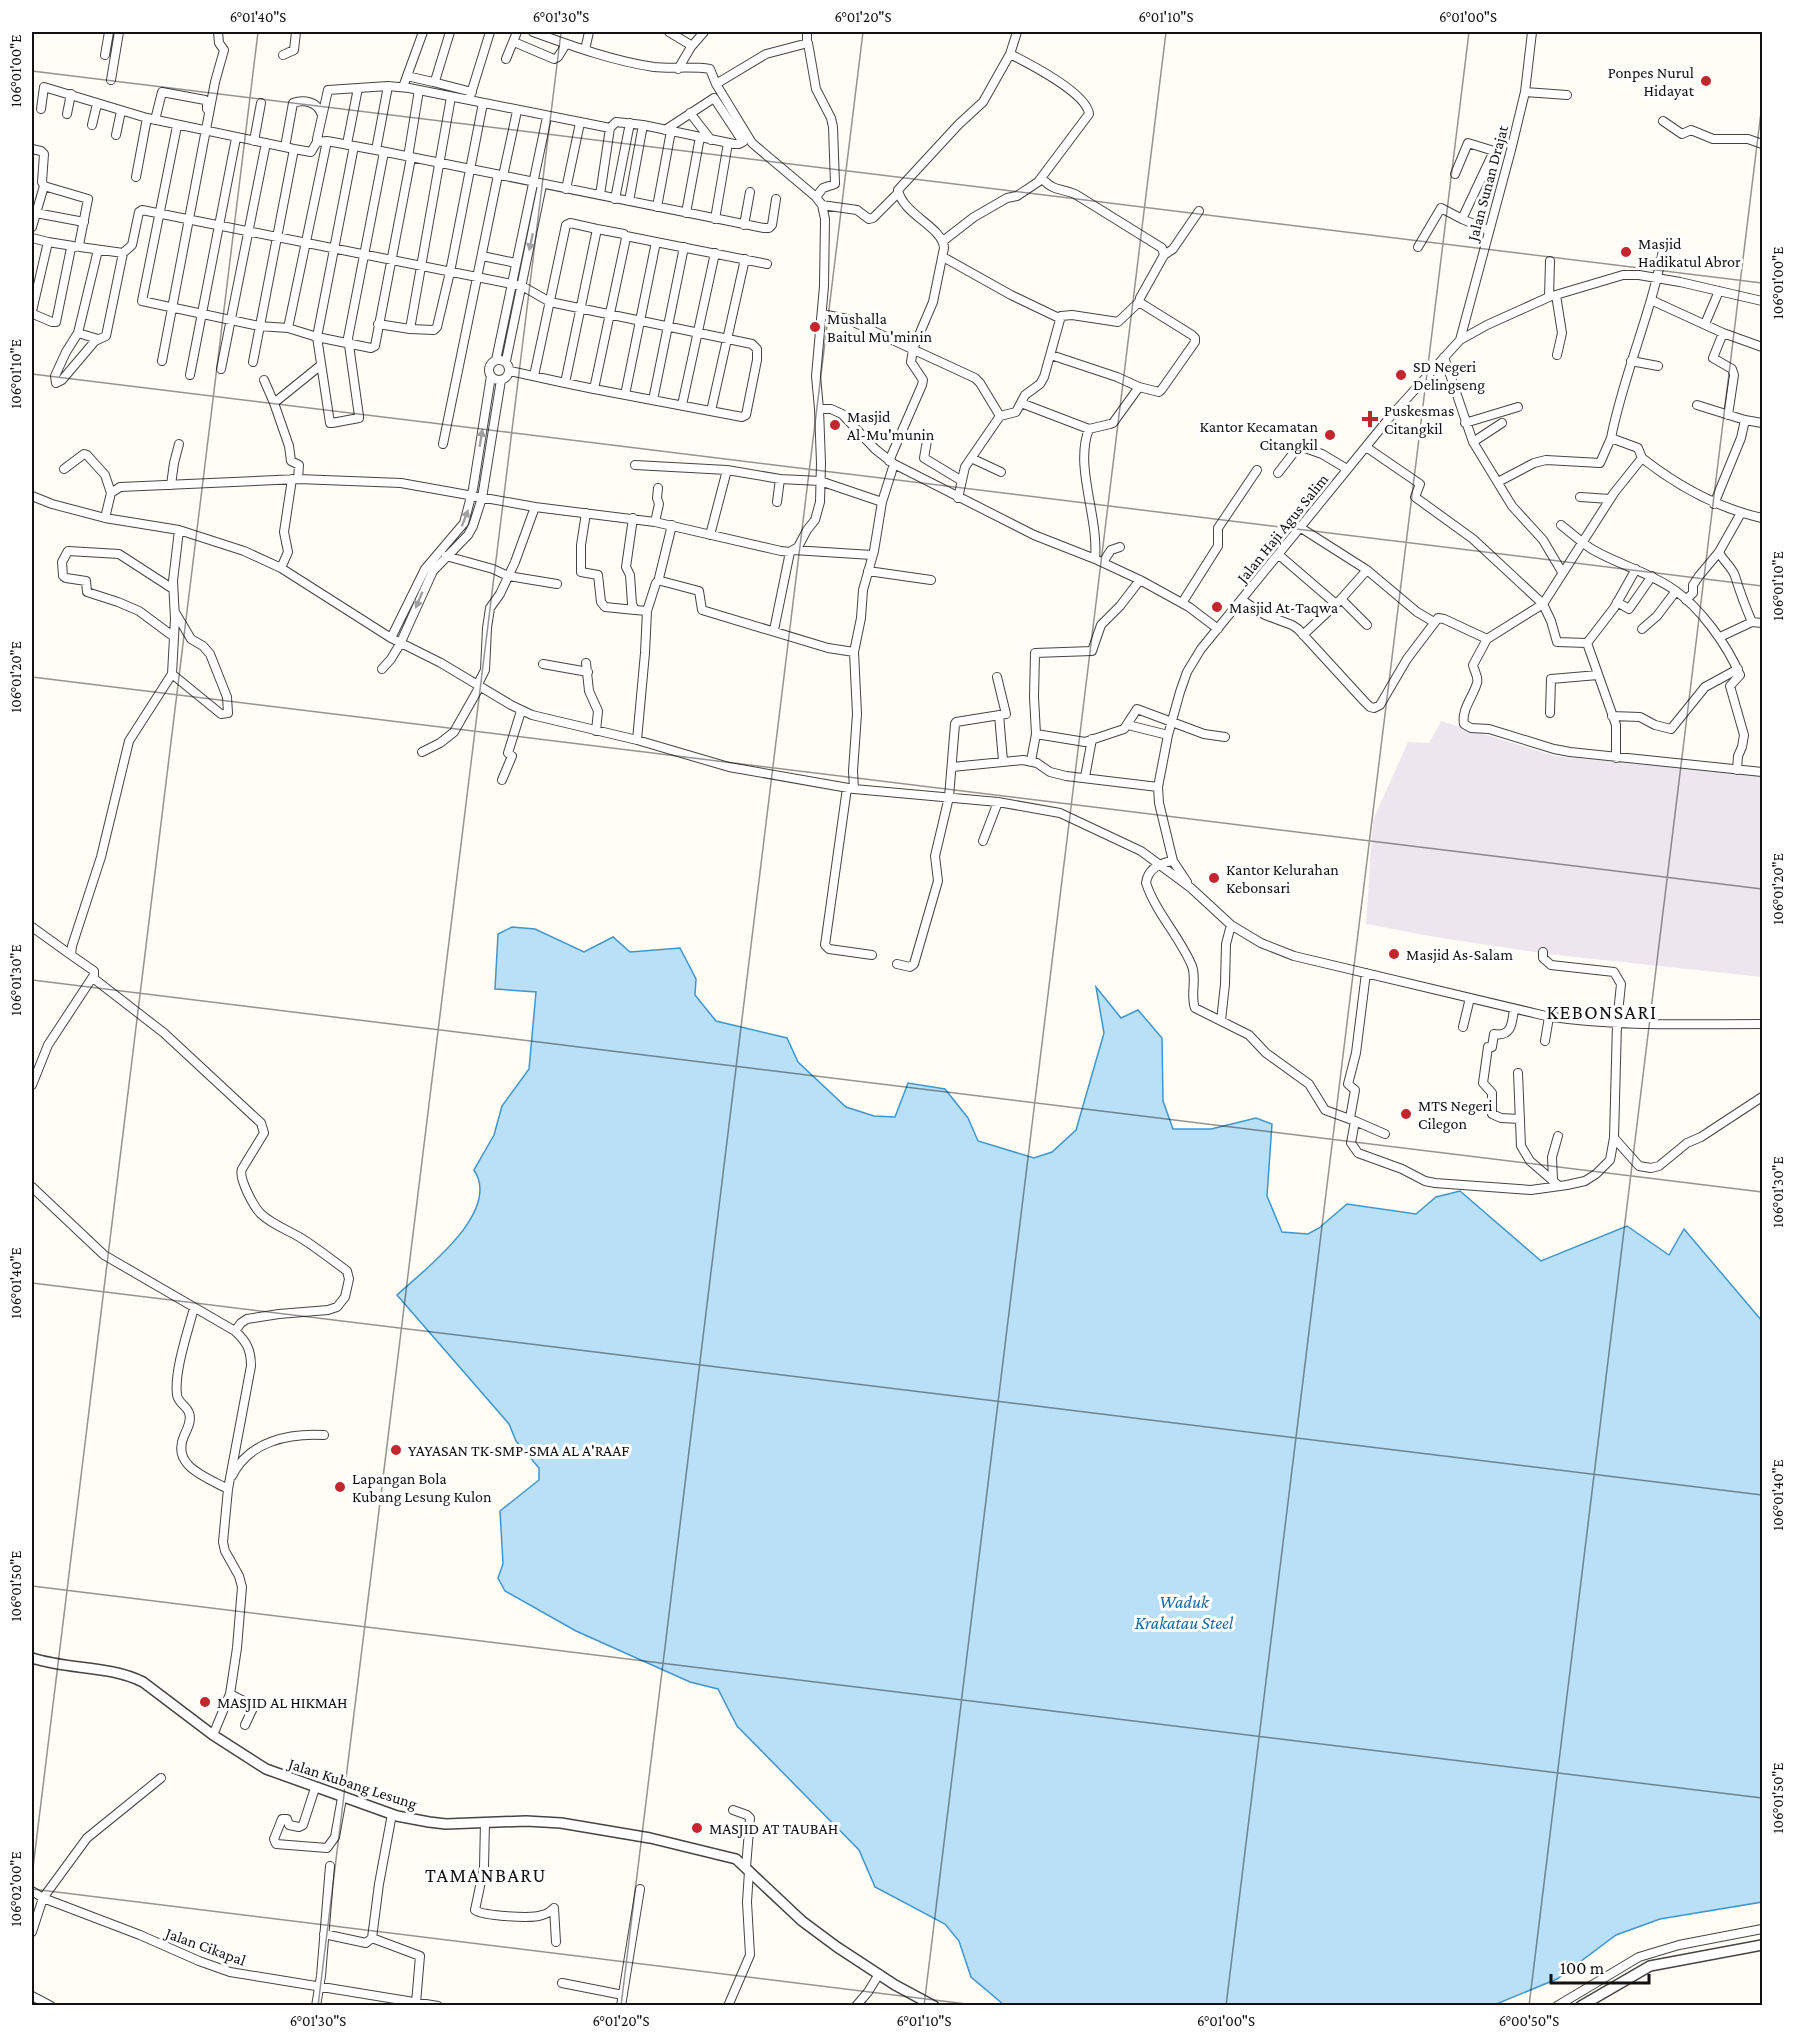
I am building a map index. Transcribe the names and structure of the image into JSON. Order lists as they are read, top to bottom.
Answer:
{
  "streets": {
    "street": [
      "Jalan Sunan Drajat",
      "Jalan Haji Agus Salim",
      "Jalan Kubang Lesung",
      "Jalan Cikapal"
    ]
  },
  "crossings": [
    ["Jalan Sunan Drajat", "Jalan Haji Agus Salim"]
  ],
  "districts": ["KEBONSARI", "TAMANBARU"],
  "water": ["Waduk Krakatau Steel"],
  "places": {
    "other": [
      "Ponpes Nurul Hidayat",
      "Masjid Hadikatul Abror",
      "Mushalla Baitul Mu'minin",
      "SD Negeri Delingseng",
      "Masjid Al-Mu'munin",
      "Kantor Kecamatan Citangkil",
      "Masjid At-Taqwa",
      "Kantor Kelurahan Kebonsari",
      "Masjid As-Salam",
      "MTS Negeri Cilegon",
      "YAYASAN TK-SMP-SMA AL A'RAAF",
      "Lapangan Bola Kubang Lesung Kulon",
      "MASJID AL HIKMAH",
      "MASJID AT TAUBAH"
    ],
    "health": ["Puskesmas Citangkil"]
  },
  "scale_bar": "100 m",
  "coordinates": [
    "6°01'40\"S",
    "6°01'30\"S",
    "6°01'20\"S",
    "6°01'10\"S",
    "6°01'00\"S",
    "106°01'00\"E",
    "106°01'10\"E",
    "106°01'20\"E",
    "106°01'30\"E",
    "106°01'40\"E",
    "106°01'50\"E",
    "106°02'00\"E",
    "6°00'50\"S"
  ]
}
